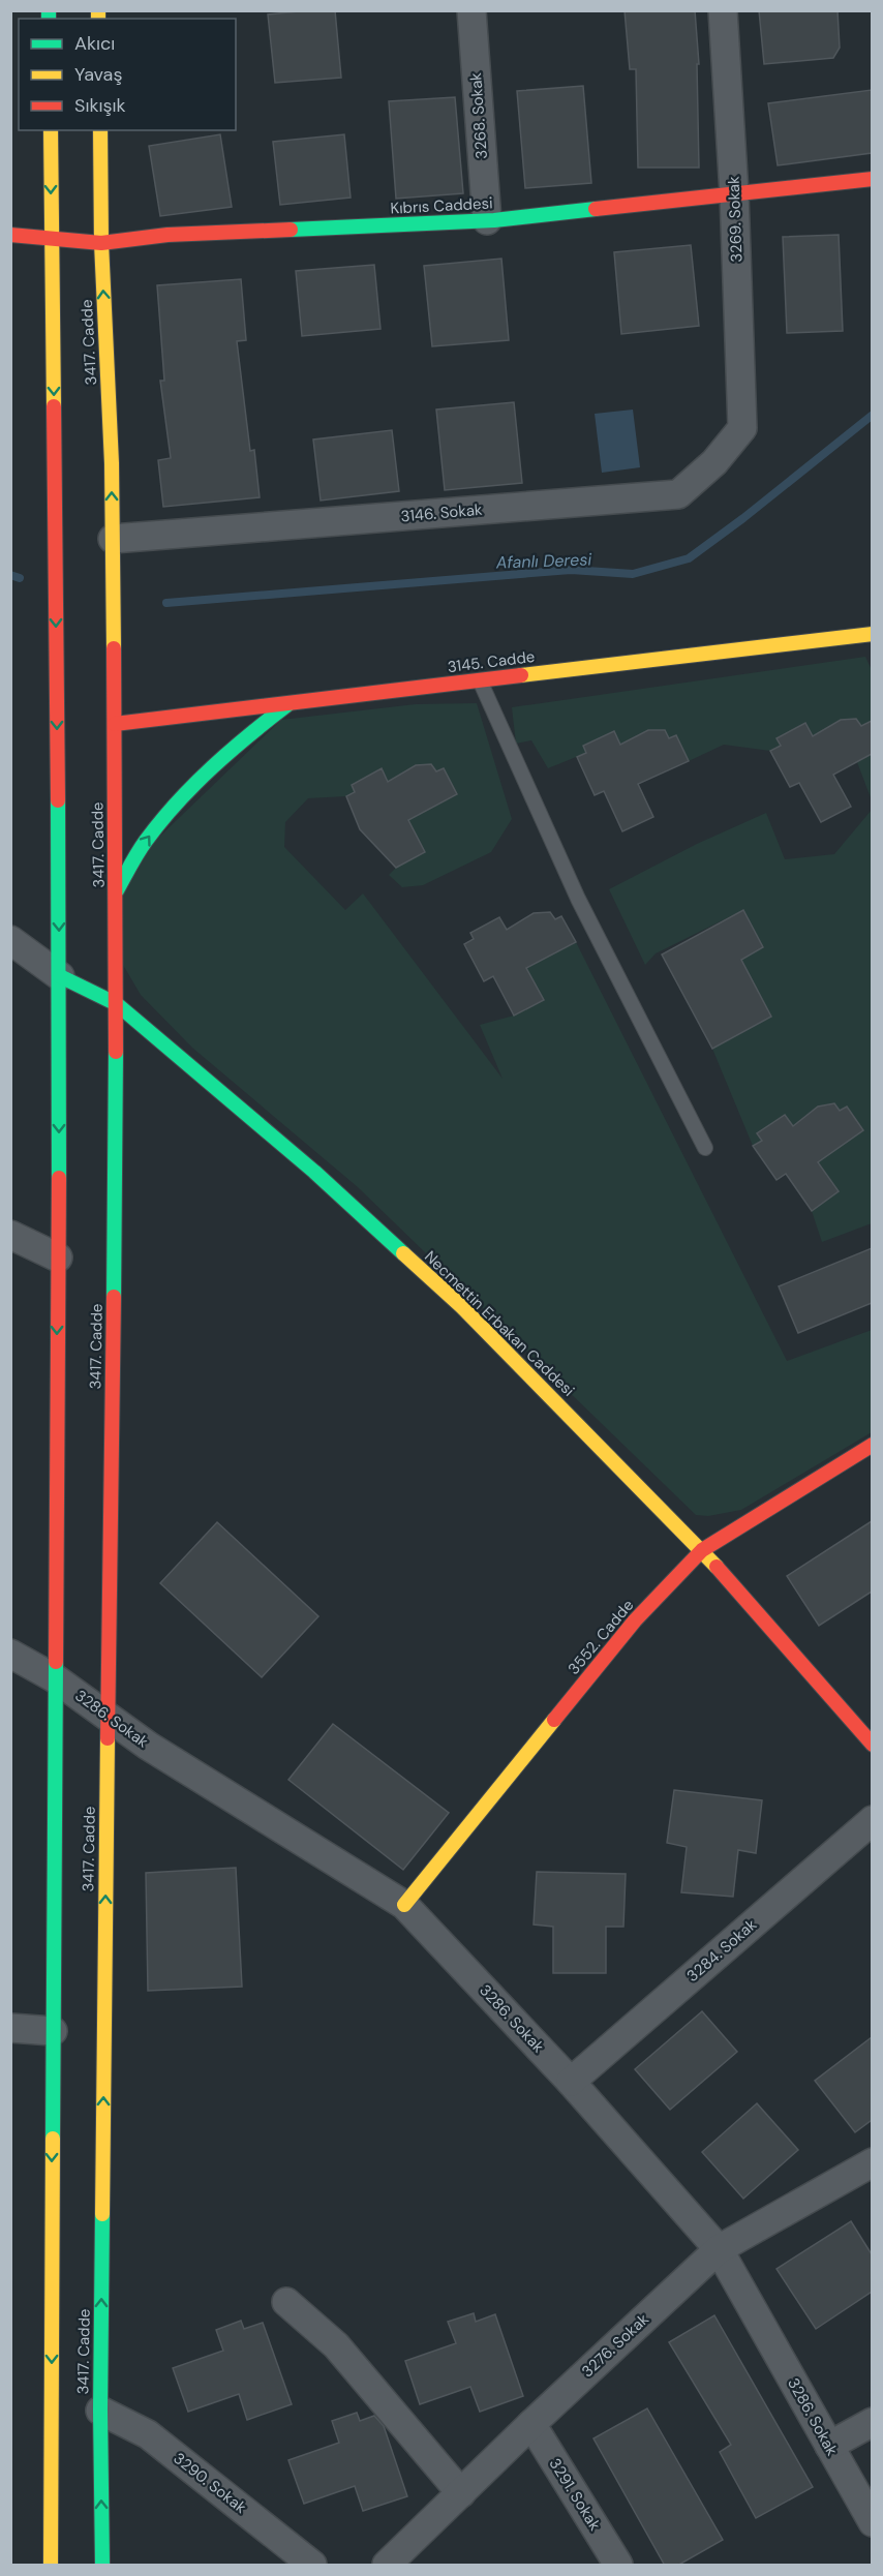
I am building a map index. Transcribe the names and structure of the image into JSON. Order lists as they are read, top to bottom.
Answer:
{
  "streets": {
    "street": [
      "3268. Sokak",
      "Kıbrıs Caddesi",
      "3269. Sokak",
      "3417. Cadde",
      "3146. Sokak",
      "3145. Cadde",
      "Necmettin Erbakan Caddesi",
      "3552. Cadde",
      "3286. Sokak",
      "3284. Sokak",
      "3276. Sokak",
      "3290. Sokak",
      "3291. Sokak"
    ]
  },
  "crossings": [
    ["3268. Sokak", "Kıbrıs Caddesi"],
    ["Kıbrıs Caddesi", "3269. Sokak"],
    ["Kıbrıs Caddesi", "3417. Cadde"],
    ["3269. Sokak", "3146. Sokak"],
    ["3417. Cadde", "3146. Sokak"],
    ["3417. Cadde", "3145. Cadde"],
    ["3417. Cadde", "Necmettin Erbakan Caddesi"],
    ["3417. Cadde", "3286. Sokak"],
    ["3417. Cadde", "3290. Sokak"],
    ["Necmettin Erbakan Caddesi", "3552. Cadde"],
    ["3552. Cadde", "3286. Sokak"],
    ["3286. Sokak", "3284. Sokak"],
    ["3286. Sokak", "3276. Sokak"],
    ["3276. Sokak", "3291. Sokak"]
  ],
  "water": ["Afanlı Deresi"],
  "legend": ["Akıcı", "Yavaş", "Sıkışık"]
}
